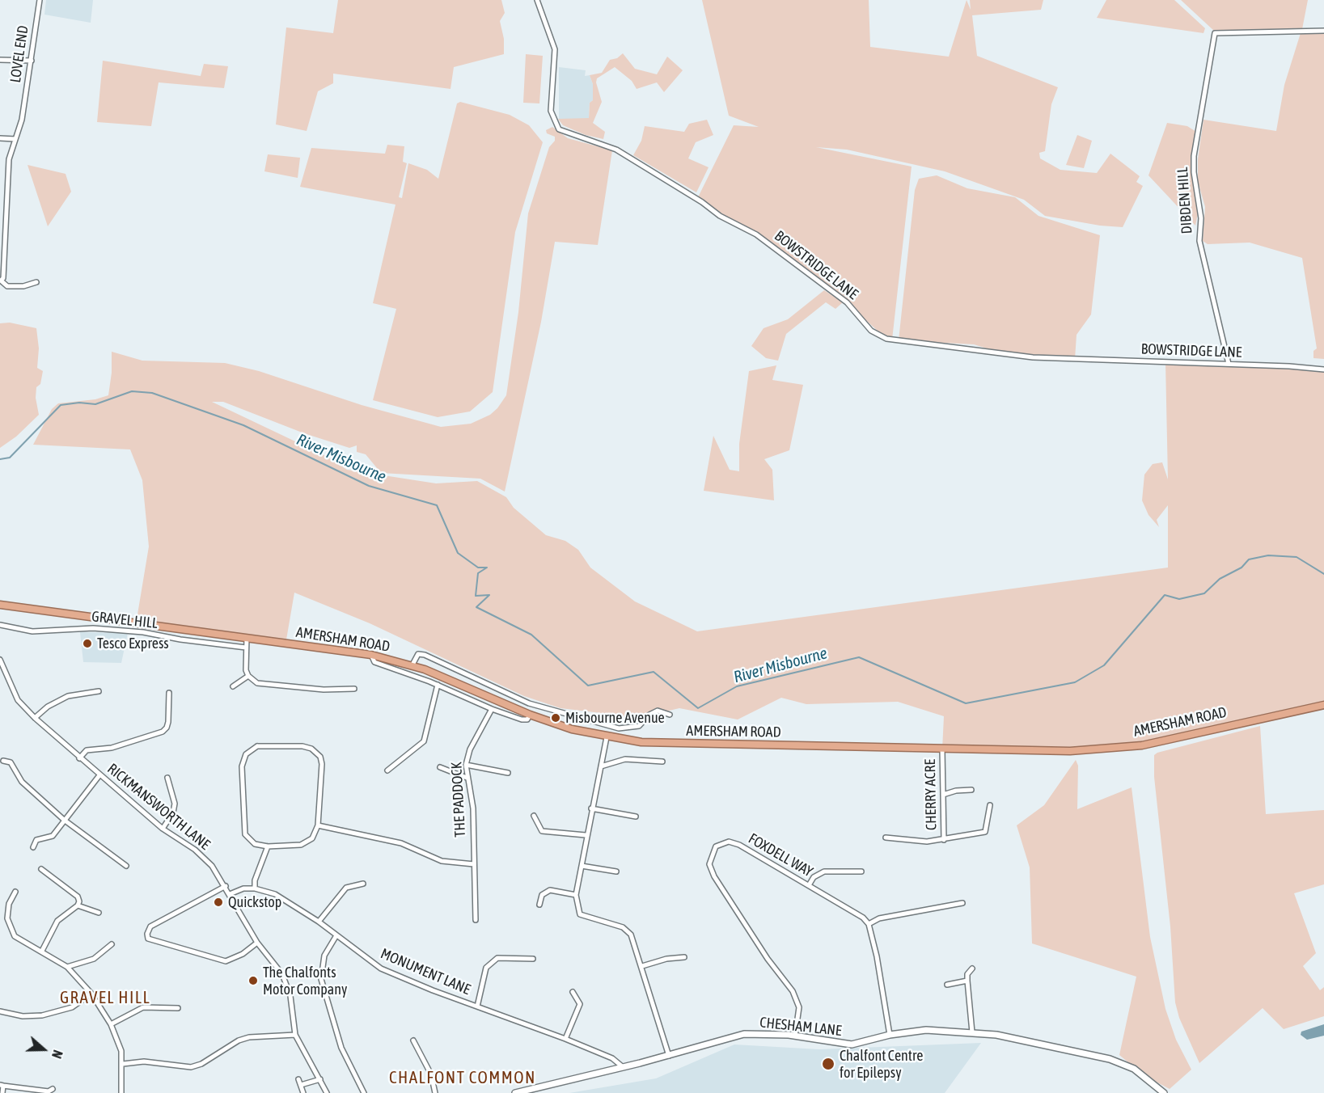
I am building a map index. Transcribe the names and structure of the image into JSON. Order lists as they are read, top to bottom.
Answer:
{
  "streets": {
    "highway": ["AMERSHAM ROAD"],
    "street": [
      "LOVEL END",
      "DIBDEN HILL",
      "BOWSTRIDGE LANE",
      "GRAVEL HILL",
      "CHERRY ACRE",
      "THE PADDOCK",
      "RICKMANSWORTH LANE",
      "FOXDELL WAY",
      "MONUMENT LANE",
      "CHESHAM LANE"
    ]
  },
  "crossings": [
    ["DIBDEN HILL", "BOWSTRIDGE LANE"],
    ["AMERSHAM ROAD", "CHERRY ACRE"],
    ["RICKMANSWORTH LANE", "MONUMENT LANE"],
    ["FOXDELL WAY", "CHESHAM LANE"],
    ["MONUMENT LANE", "CHESHAM LANE"]
  ],
  "districts": ["GRAVEL HILL", "CHALFONT COMMON"],
  "water": ["River Misbourne"],
  "places": [
    "Tesco Express",
    "Misbourne Avenue",
    "Quickstop",
    "The Chalfonts Motor Company",
    "Chalfont Centre for Epilepsy"
  ],
  "north": "right"
}
